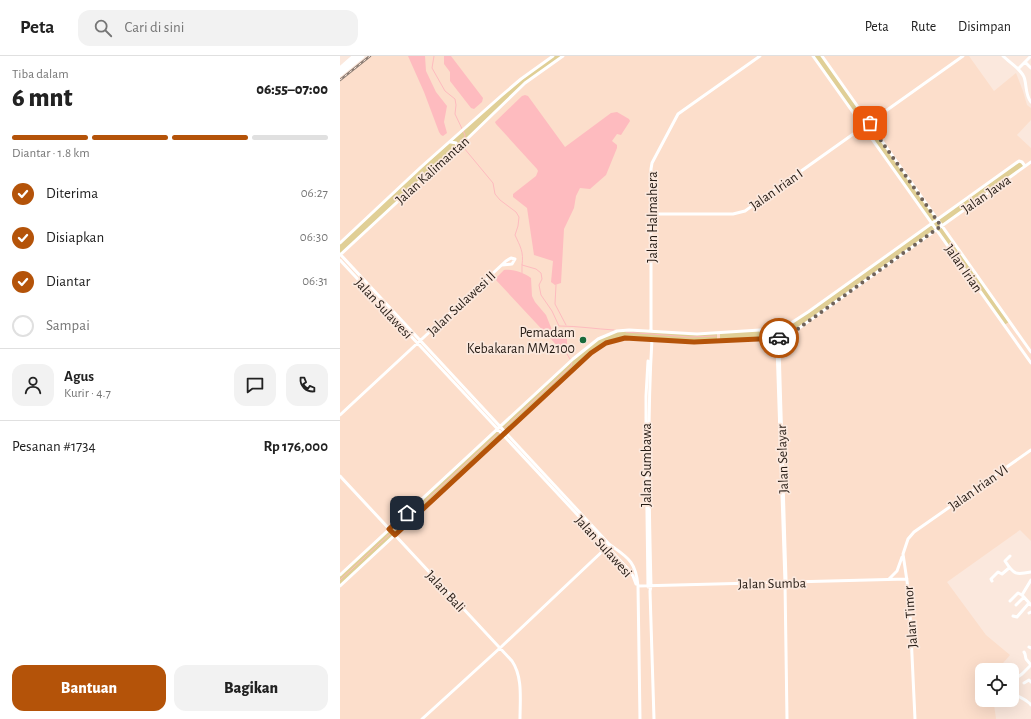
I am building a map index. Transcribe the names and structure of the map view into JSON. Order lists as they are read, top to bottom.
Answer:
{
  "streets": {
    "street": [
      "Jalan Kalimantan",
      "Jalan Irian I",
      "Jalan Jawa",
      "Jalan Halmahera",
      "Jalan Irian",
      "Jalan Sulawesi II",
      "Jalan Sulawesi",
      "Jalan Selayar",
      "Jalan Sumbawa",
      "Jalan Irian VI",
      "Jalan Sumba",
      "Jalan Bali",
      "Jalan Timor"
    ]
  },
  "crossings": [
    ["Jalan Kalimantan", "Jalan Sulawesi"],
    ["Jalan Irian I", "Jalan Halmahera"],
    ["Jalan Irian I", "Jalan Irian"],
    ["Jalan Jawa", "Jalan Halmahera"],
    ["Jalan Jawa", "Jalan Irian"],
    ["Jalan Jawa", "Jalan Sulawesi"],
    ["Jalan Jawa", "Jalan Selayar"],
    ["Jalan Jawa", "Jalan Sumbawa"],
    ["Jalan Jawa", "Jalan Bali"],
    ["Jalan Sulawesi II", "Jalan Sulawesi"],
    ["Jalan Sulawesi", "Jalan Sumba"],
    ["Jalan Selayar", "Jalan Sumba"],
    ["Jalan Sumbawa", "Jalan Sumba"],
    ["Jalan Irian VI", "Jalan Timor"],
    ["Jalan Sumba", "Jalan Timor"]
  ],
  "places": ["Pemadam Kebakaran MM2100"],
  "page": {
    "header": "Peta",
    "search": "Cari di sini",
    "nav": ["Peta", "Rute", "Disimpan"],
    "heading": ["6 mnt", "Tiba dalam", "06:55–07:00"],
    "panel": [
      "Agus",
      "Kurir · 4.7",
      "Pesanan #1734",
      "Rp 176,000"
    ],
    "bar": "Diantar · 1.8 km",
    "list": [
      ["Diterima", "06:27"],
      ["Disiapkan", "06:30"],
      ["Diantar", "06:31"],
      "Sampai"
    ],
    "buttons": ["Bantuan", "Bagikan"]
  }
}
